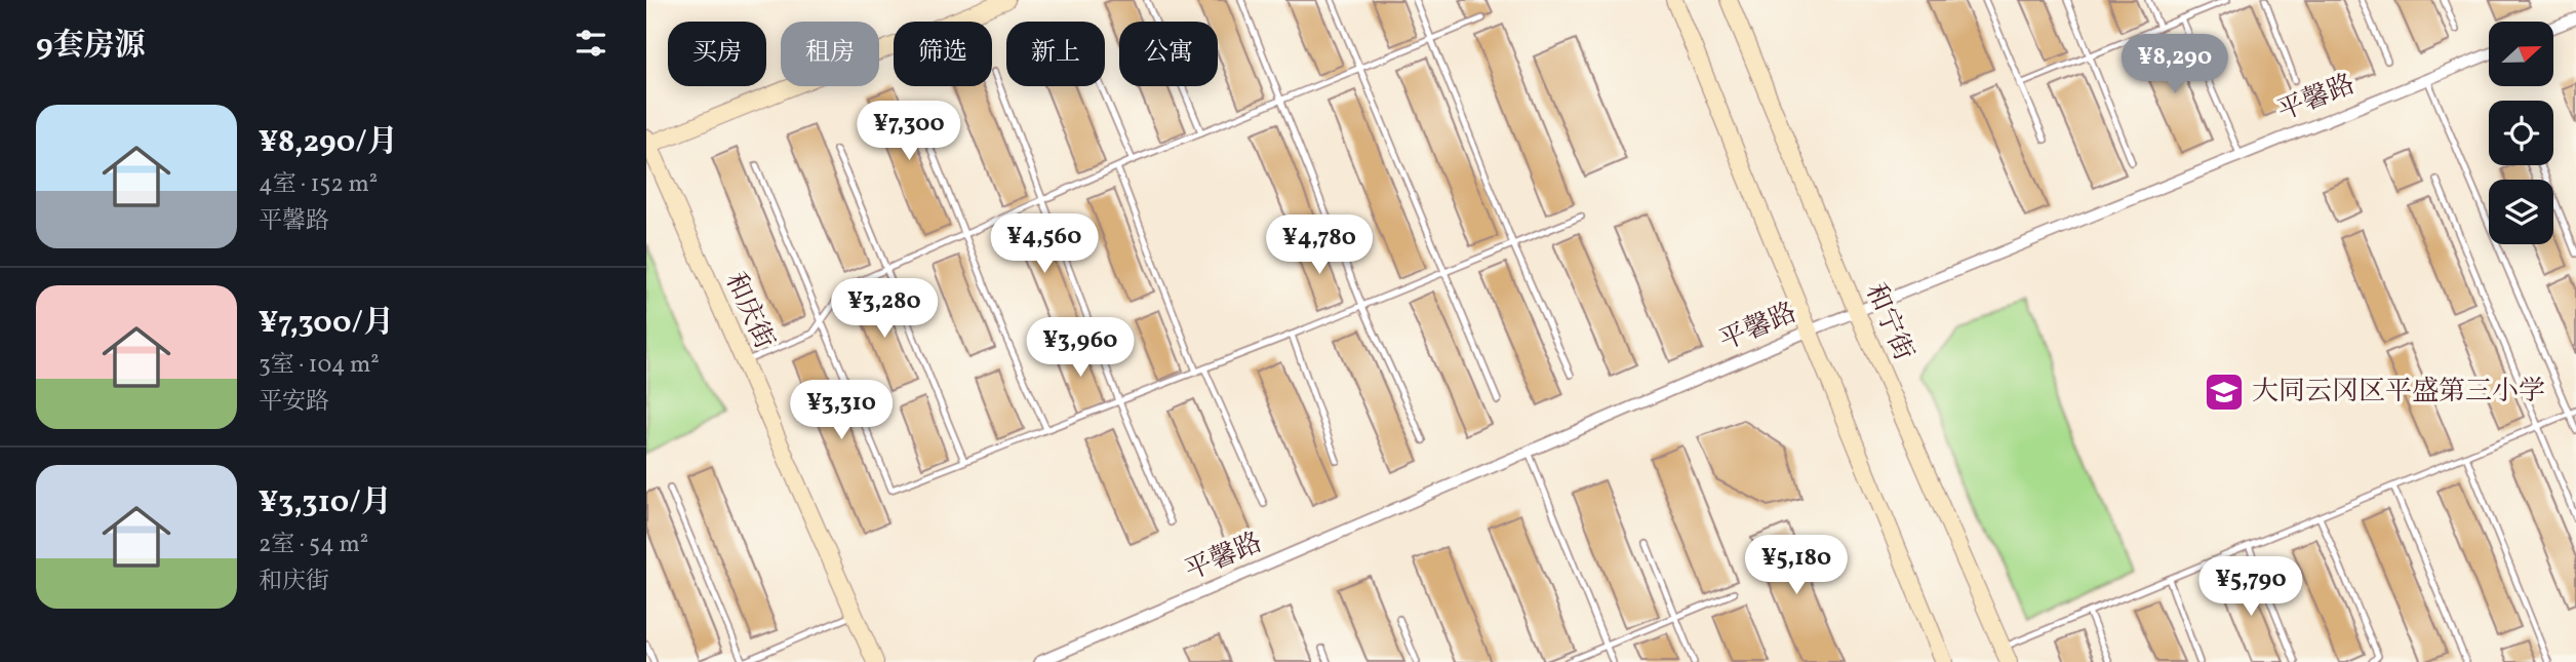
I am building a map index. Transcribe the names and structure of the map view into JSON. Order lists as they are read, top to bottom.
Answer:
{
  "streets": {
    "main road": ["和庆街", "和宁街"],
    "street": ["平馨路"]
  },
  "crossings": [
    ["平馨路", "和宁街"]
  ],
  "places": {
    "school or university": ["大同云冈区平盛第三小学"]
  },
  "north": "right",
  "page": {
    "heading": "9套房源",
    "chip": [
      "买房",
      "租房",
      "筛选",
      "新上",
      "公寓"
    ],
    "price": [
      "¥8,290",
      "¥7,300",
      "¥4,560",
      "¥4,780",
      "¥3,280",
      "¥3,960",
      "¥3,310",
      "¥5,180",
      "¥5,790"
    ],
    "list": [
      {
        "name": "¥8,290/月",
        "note": "4室 · 152 m² · 平馨路"
      },
      {
        "name": "¥7,300/月",
        "note": "3室 · 104 m² · 平安路"
      },
      {
        "name": "¥3,310/月",
        "note": "2室 · 54 m² · 和庆街"
      }
    ]
  }
}
